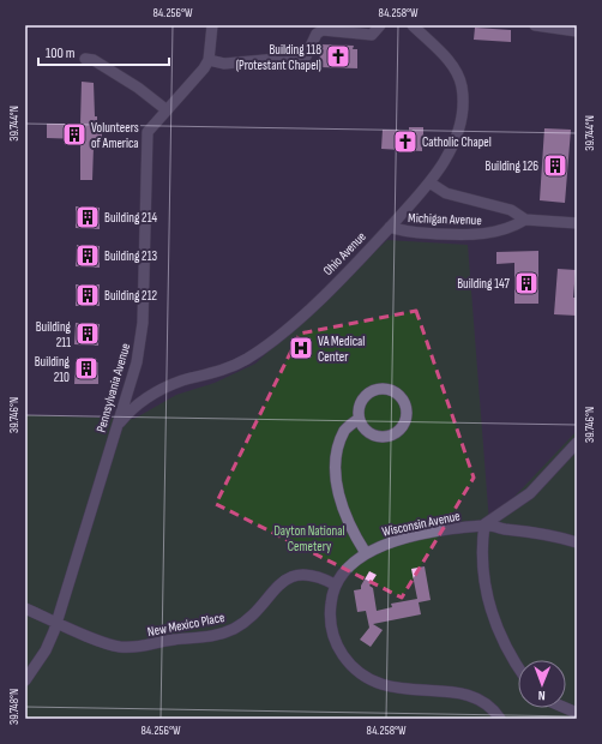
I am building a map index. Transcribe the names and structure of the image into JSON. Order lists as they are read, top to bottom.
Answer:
{
  "streets": {
    "street": [
      "Michigan Avenue",
      "Ohio Avenue",
      "Pennsylvania Avenue",
      "Wisconsin Avenue",
      "New Mexico Place"
    ]
  },
  "crossings": [
    ["Michigan Avenue", "Ohio Avenue"],
    ["Ohio Avenue", "Pennsylvania Avenue"],
    ["Pennsylvania Avenue", "New Mexico Place"],
    ["Wisconsin Avenue", "New Mexico Place"]
  ],
  "parks": ["Dayton National Cemetery"],
  "places": {
    "church": ["Building 118 (Protestant Chapel)", "Catholic Chapel"],
    "building": [
      "Volunteers of America",
      "Building 126",
      "Building 214",
      "Building 213",
      "Building 147",
      "Building 212",
      "Building 211",
      "Building 210"
    ],
    "hospital": ["VA Medical Center"]
  },
  "scale_bar": "100 m",
  "north": "bottom",
  "coordinates": [
    "84.256°W",
    "84.258°W",
    "39.744°N",
    "39.746°N",
    "39.748°N"
  ]
}
